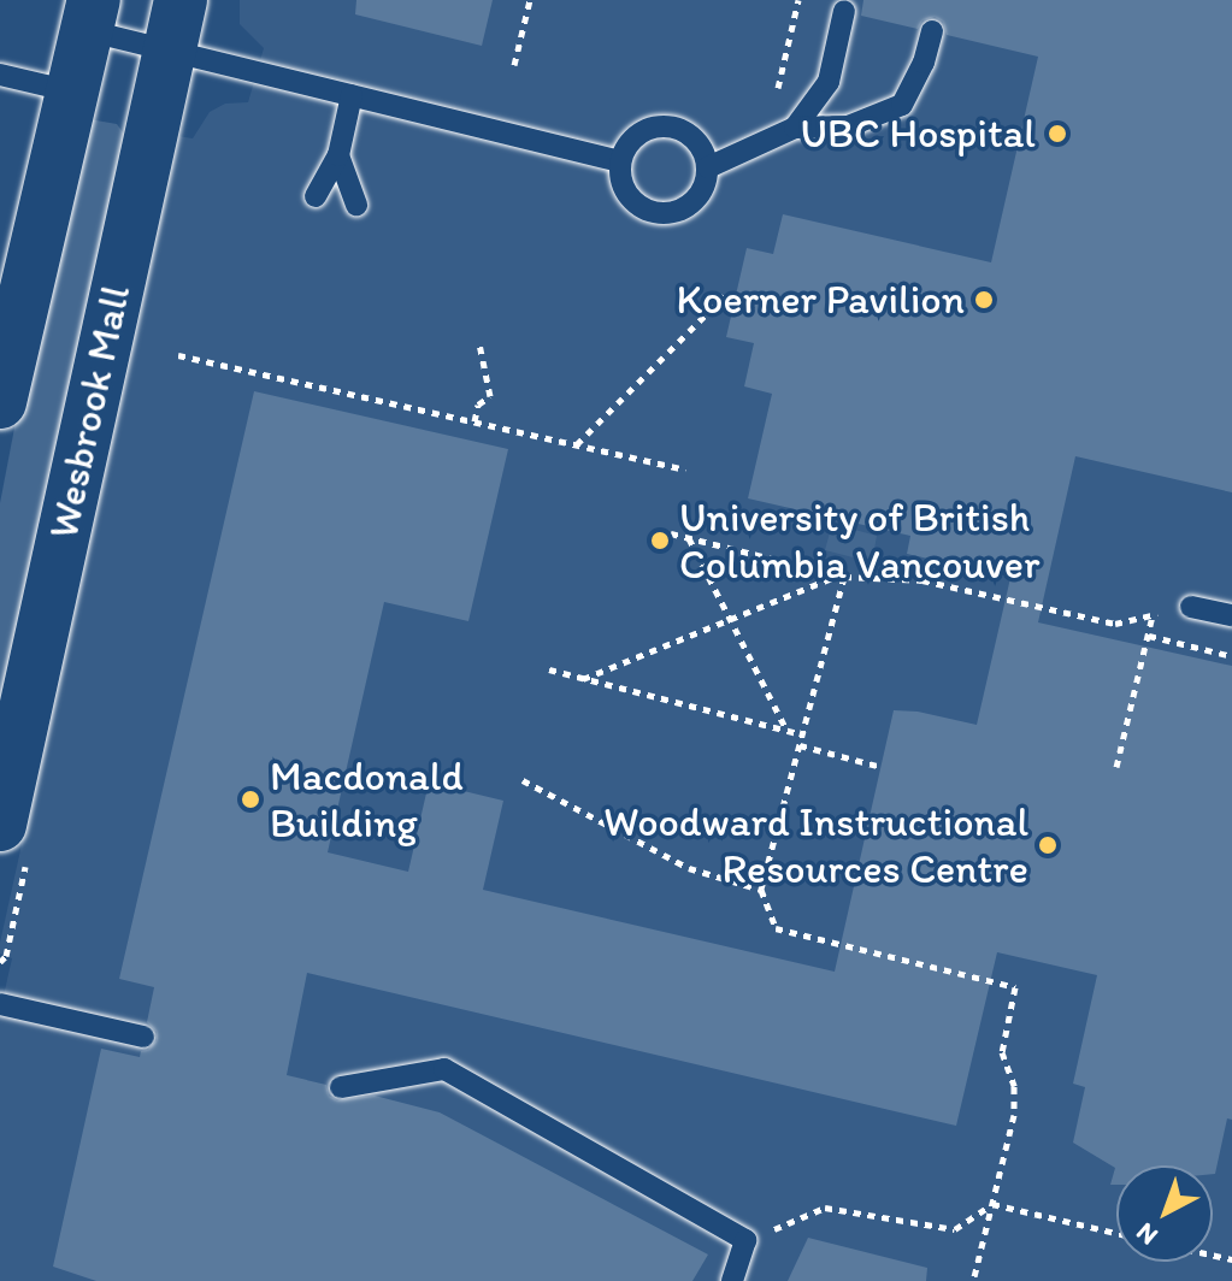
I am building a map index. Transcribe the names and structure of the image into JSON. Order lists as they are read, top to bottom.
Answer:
{
  "streets": {
    "main road": ["Wesbrook Mall"]
  },
  "places": [
    "UBC Hospital",
    "Koerner Pavilion",
    "University of British Columbia Vancouver",
    "Macdonald Building",
    "Woodward Instructional Resources Centre"
  ],
  "north": "bottom left"
}
